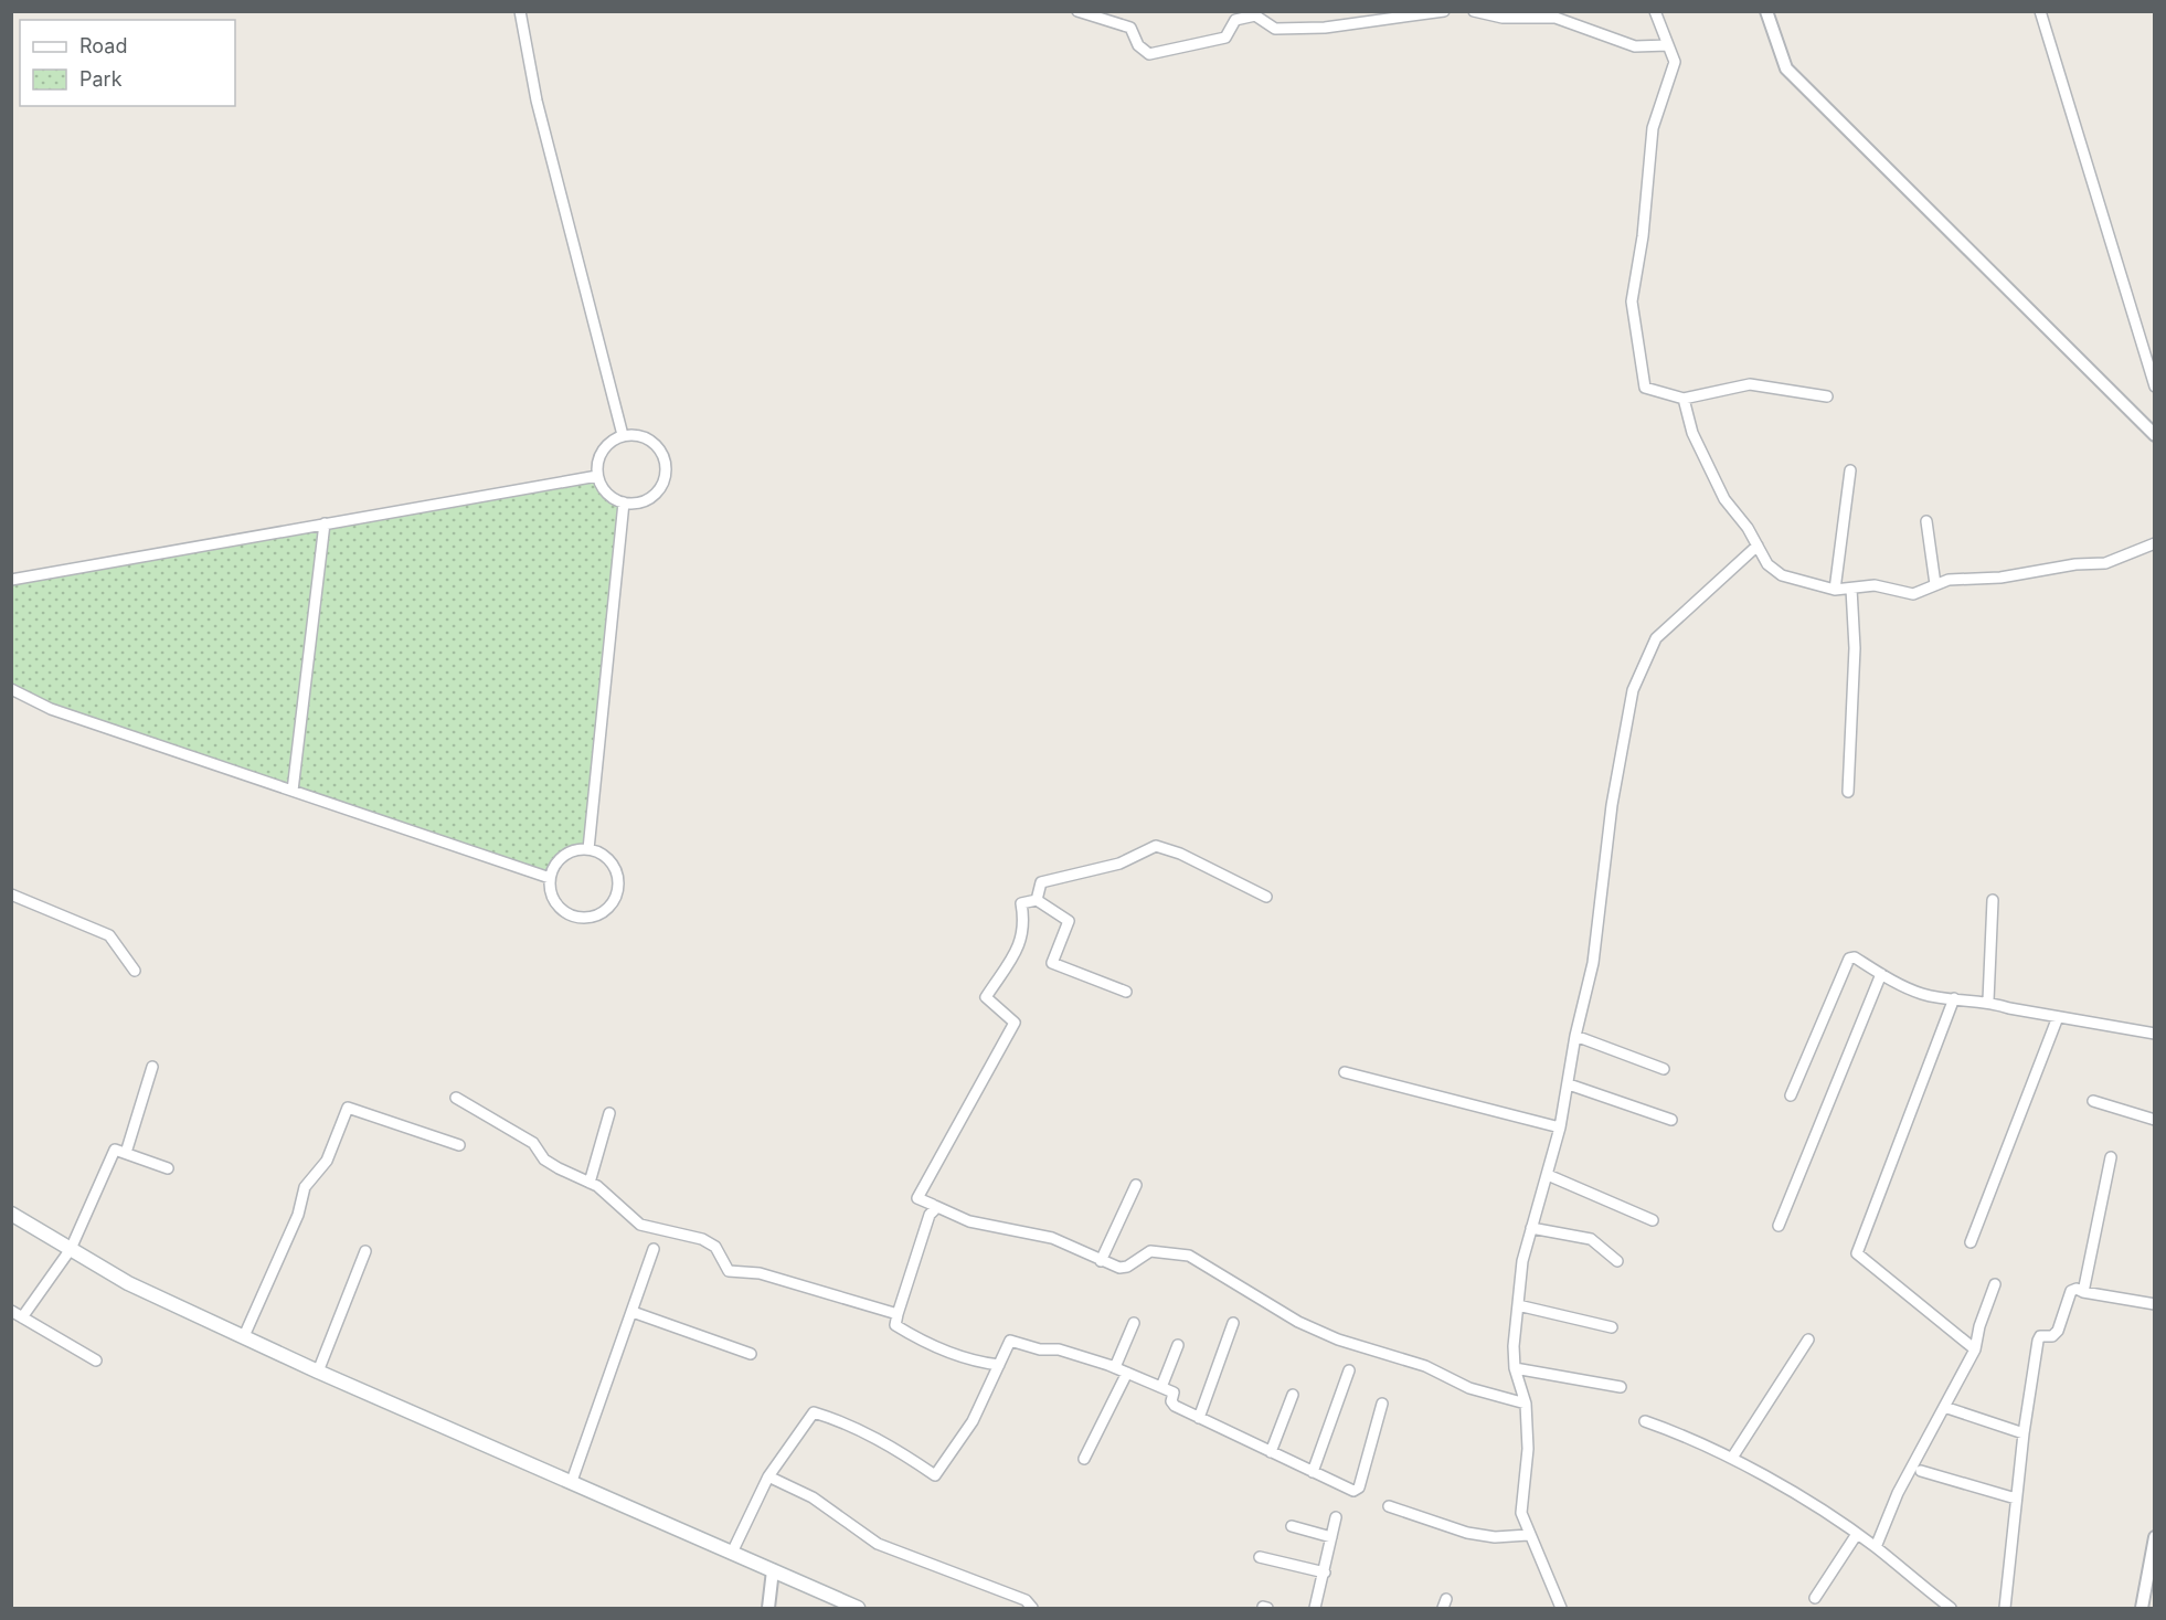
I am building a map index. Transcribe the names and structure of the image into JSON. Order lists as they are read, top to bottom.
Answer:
{
  "legend": ["Road", "Park"]
}
